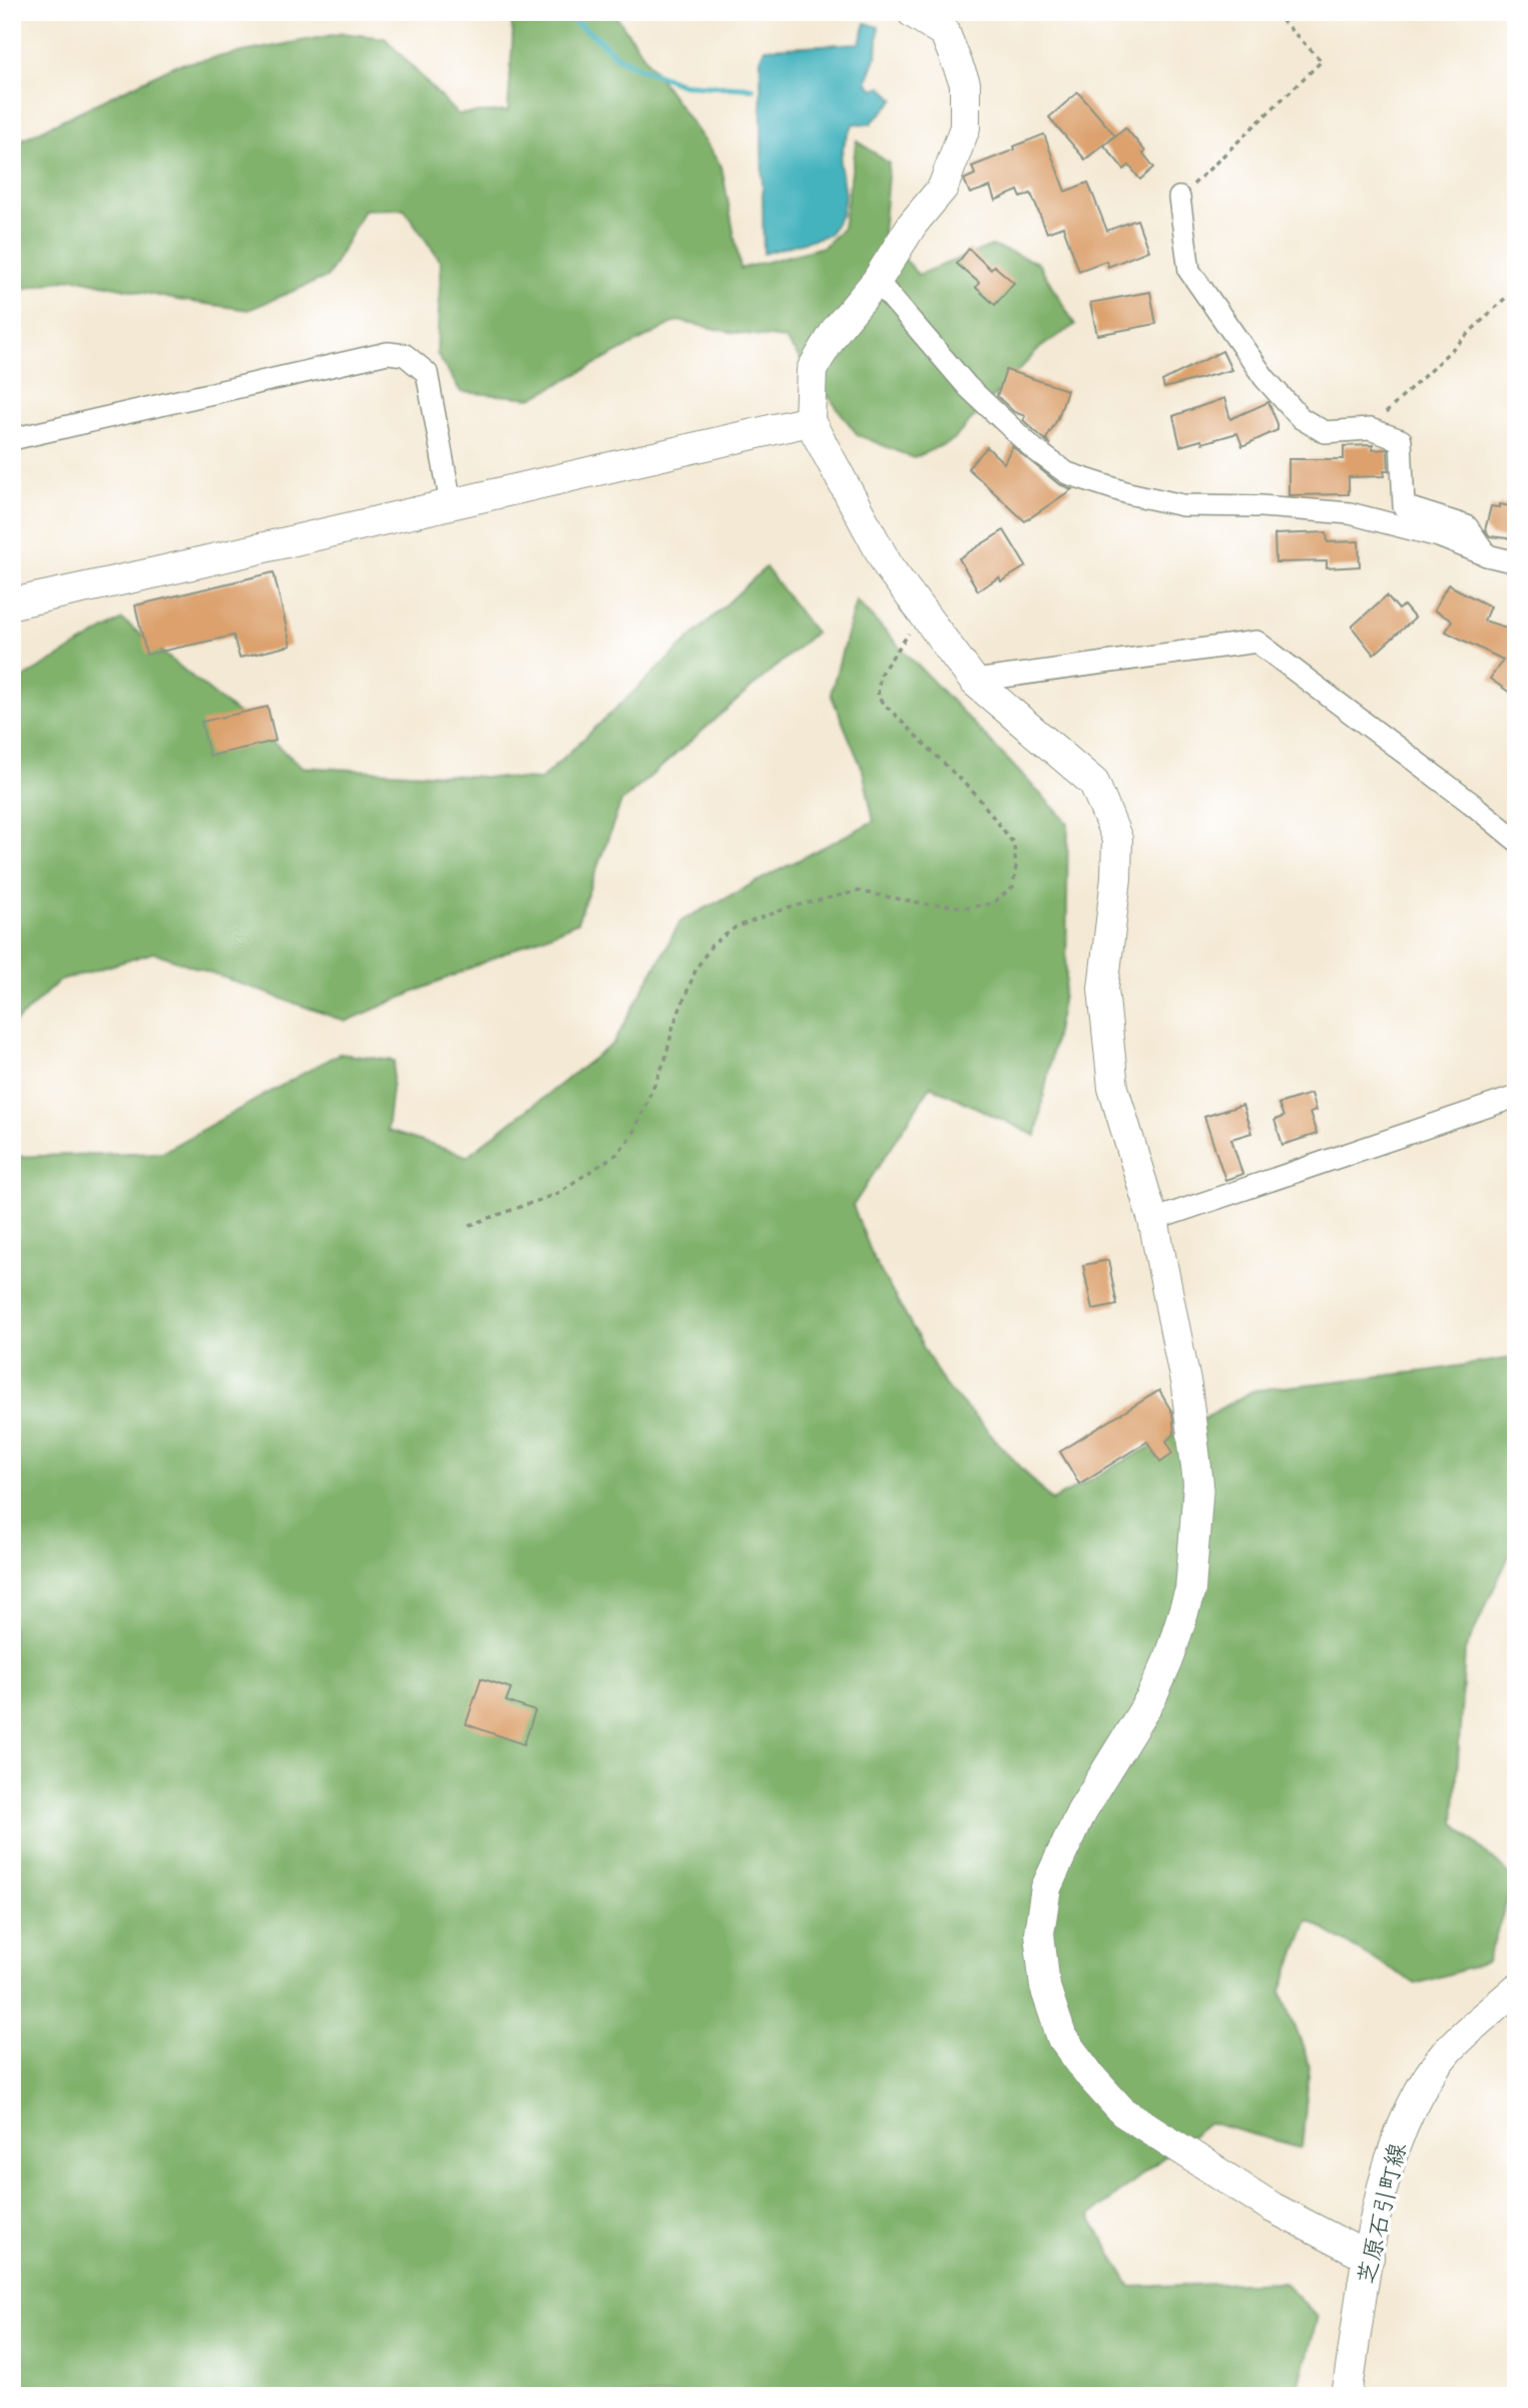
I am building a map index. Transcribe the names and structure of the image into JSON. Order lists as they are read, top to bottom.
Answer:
{
  "streets": {
    "street": ["芝原石引町線"]
  }
}
